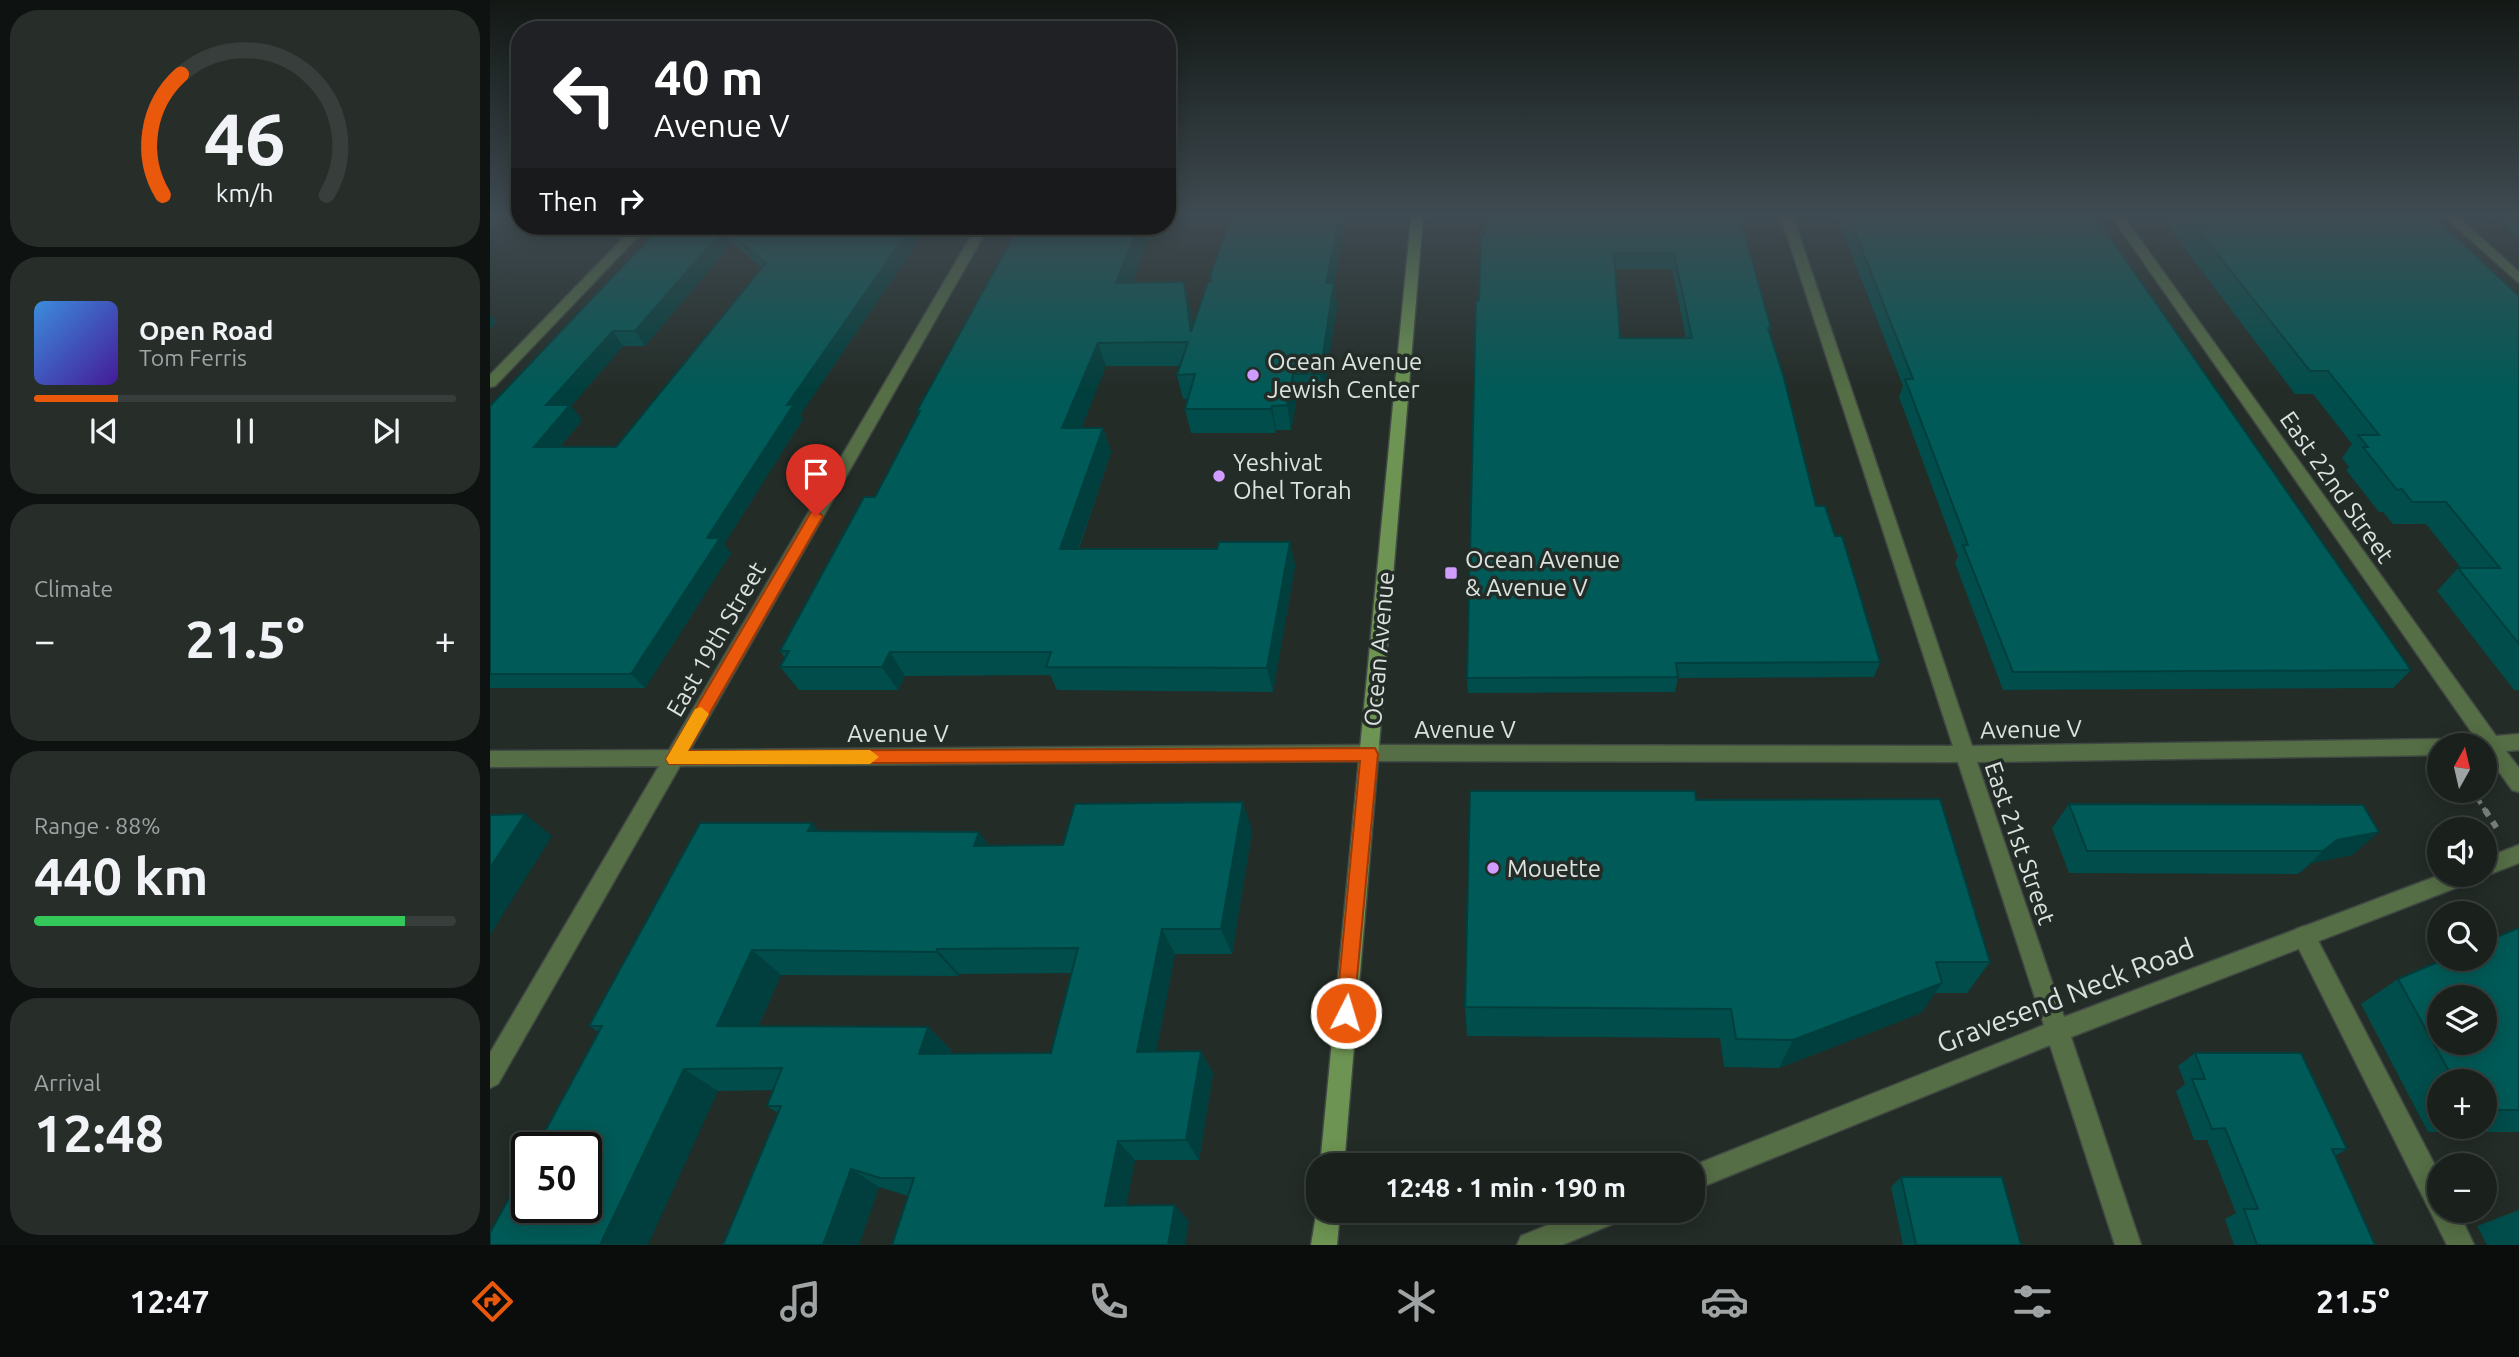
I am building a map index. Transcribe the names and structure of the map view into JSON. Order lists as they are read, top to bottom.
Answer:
{
  "streets": {
    "main road": ["Ocean Avenue"],
    "street": [
      "East 22nd Street",
      "East 19th Street",
      "Avenue V",
      "East 21st Street",
      "Gravesend Neck Road"
    ]
  },
  "crossings": [
    ["East 19th Street", "Avenue V"],
    ["Ocean Avenue", "Avenue V"],
    ["Avenue V", "East 21st Street"],
    ["East 21st Street", "Gravesend Neck Road"]
  ],
  "places": {
    "other": ["Ocean Avenue Jewish Center", "Yeshivat Ohel Torah", "Mouette"],
    "transit": ["Ocean Avenue & Avenue V"]
  },
  "north": "top",
  "page": {
    "turn": ["40 m", "Avenue V"],
    "then": "Then",
    "song": ["Open Road", "Tom Ferris"],
    "tile": [
      "Climate",
      ["Range · 88%", "440 km"],
      ["Arrival", "12:48"]
    ],
    "heat": ["−", "21.5°", "+"],
    "map_buttons": ["+", "−"],
    "limit": "50",
    "trip": "12:48 · 1 min · 190 m",
    "tabs": ["12:47", "21.5°"],
    "gauge": ["46", "km/h"]
  }
}
